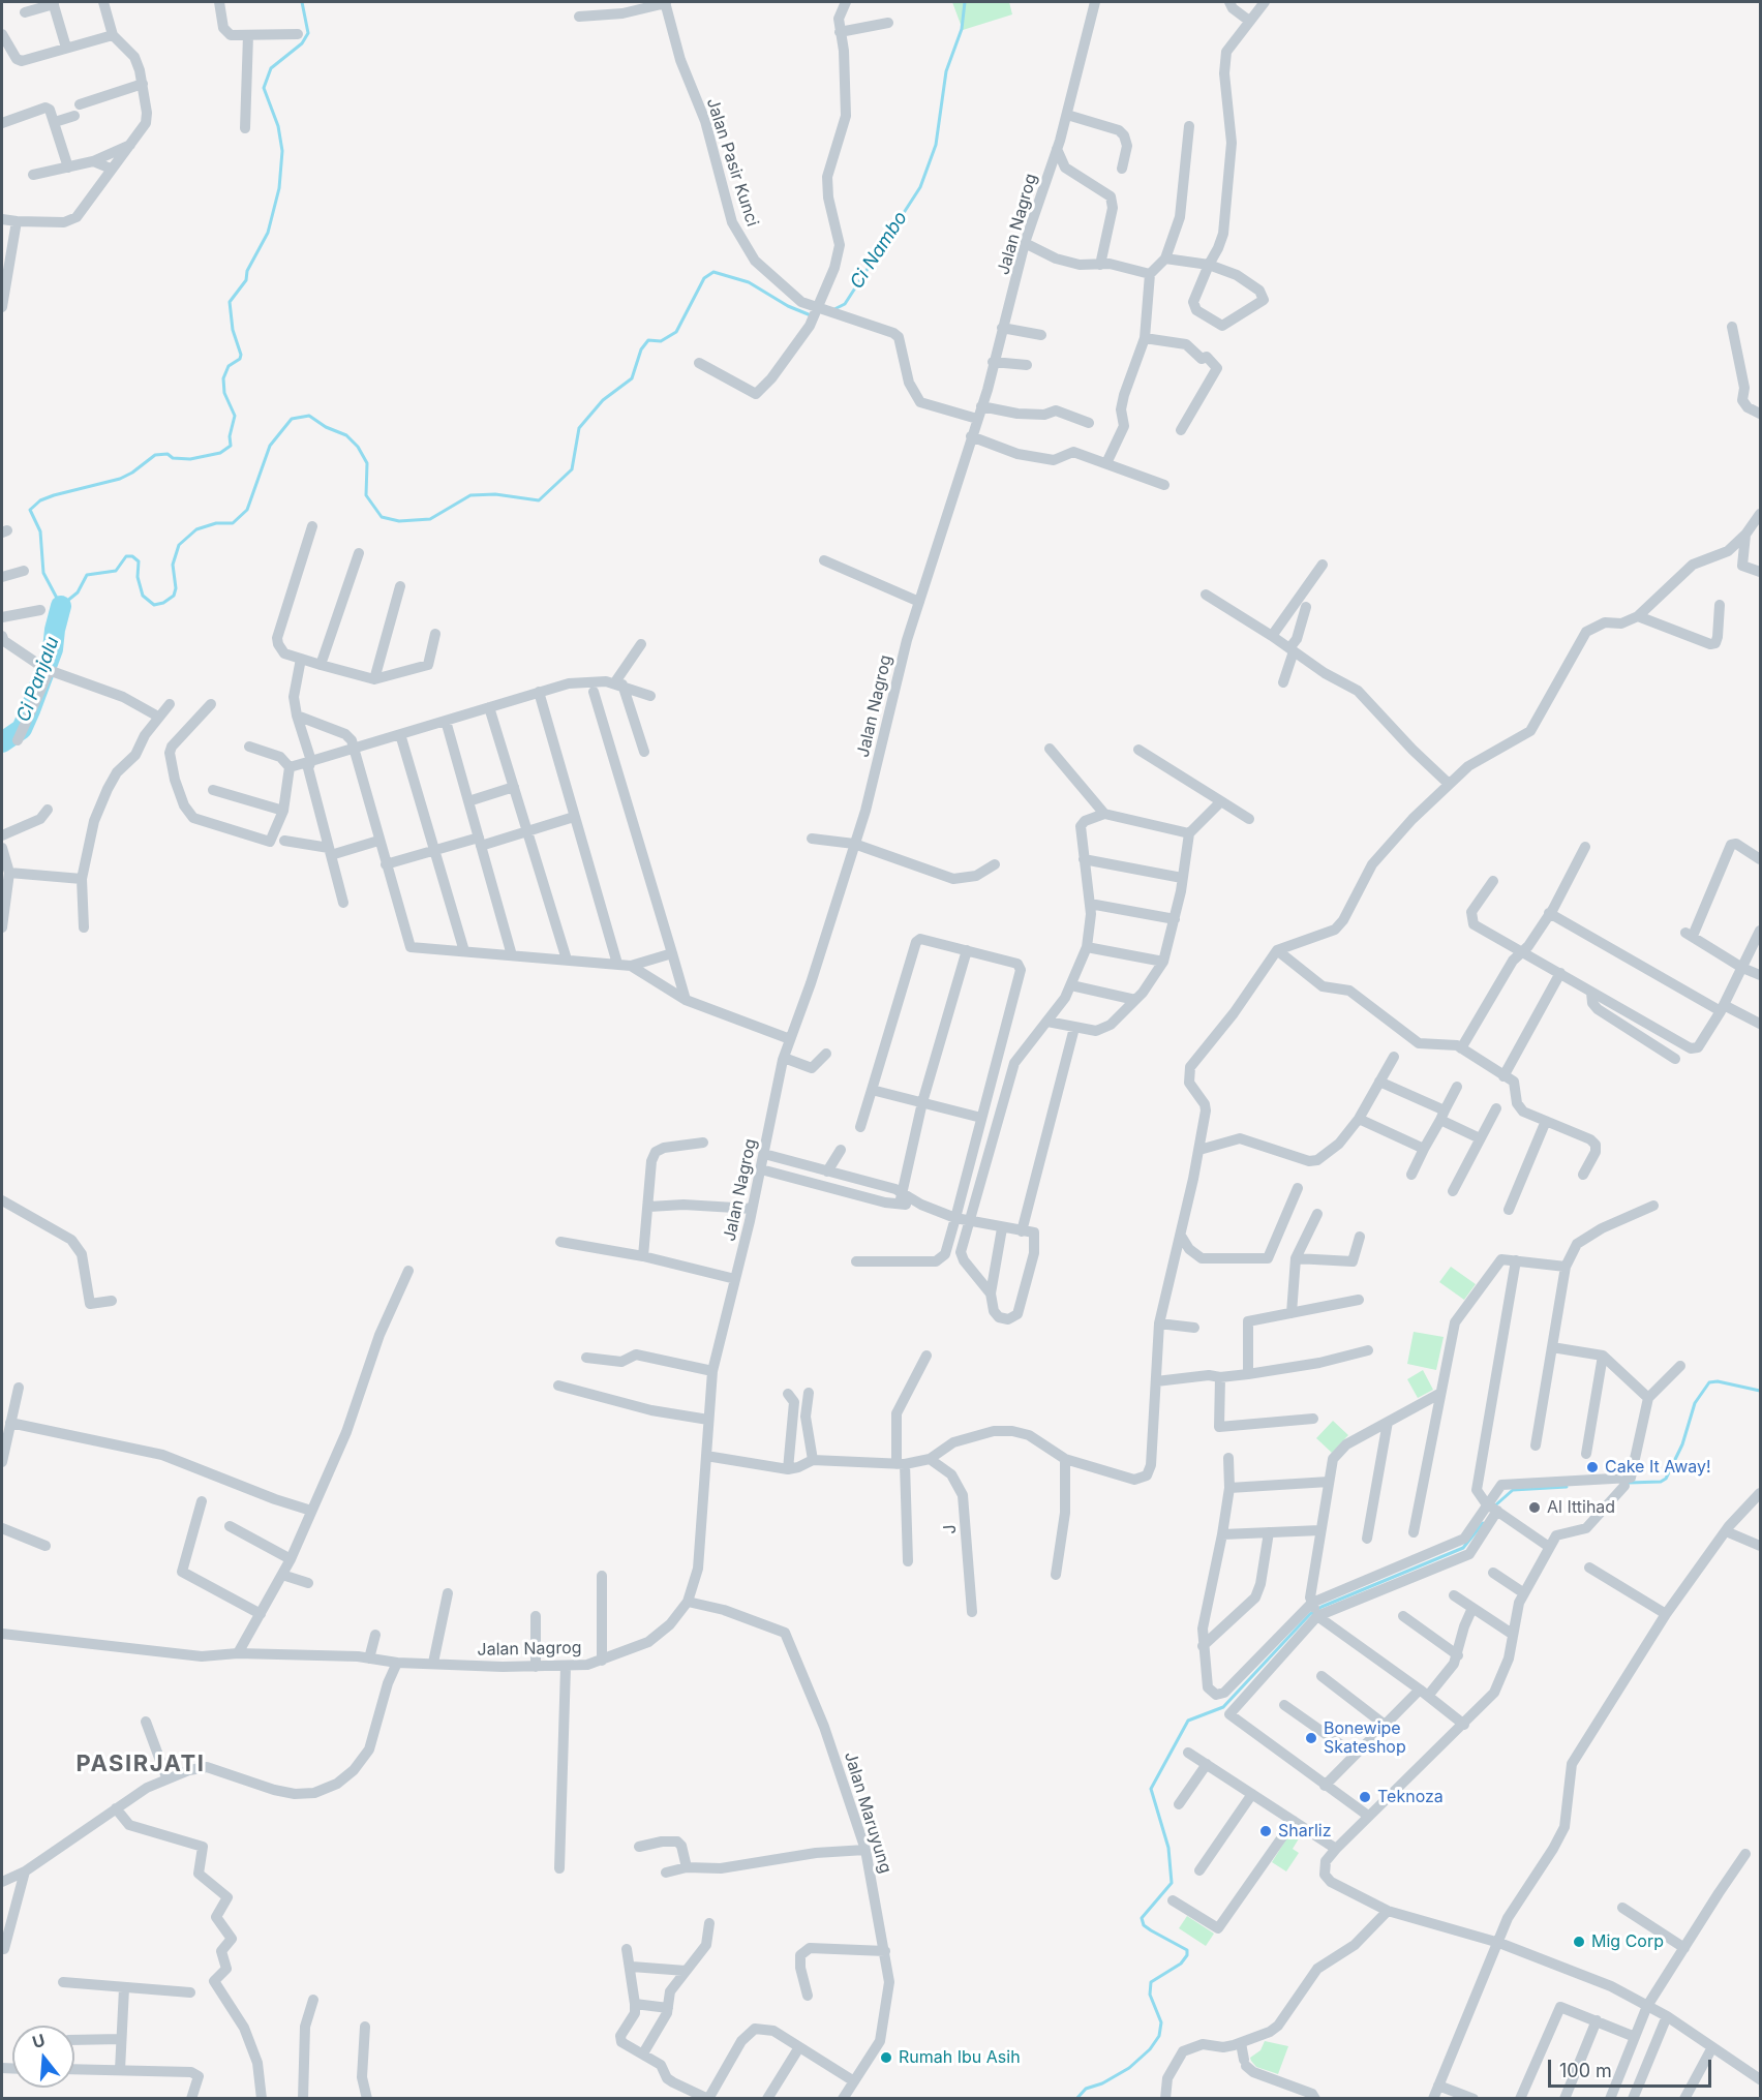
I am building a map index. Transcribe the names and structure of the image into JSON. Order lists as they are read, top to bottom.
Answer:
{
  "streets": {
    "street": [
      "Jalan Pasir Kunci",
      "Jalan Nagrog",
      "J",
      "Jalan Maruyung"
    ]
  },
  "crossings": [
    ["Jalan Pasir Kunci", "Jalan Nagrog"],
    ["Jalan Nagrog", "Jalan Maruyung"]
  ],
  "districts": ["PASIRJATI"],
  "water": ["Ci Nambo", "Ci Panjalu"],
  "places": [
    "Cake It Away!",
    "Al Ittihad",
    "Bonewipe Skateshop",
    "Teknoza",
    "Sharliz",
    "Mig Corp",
    "Rumah Ibu Asih"
  ],
  "scale_bar": "100 m",
  "north": "top"
}
